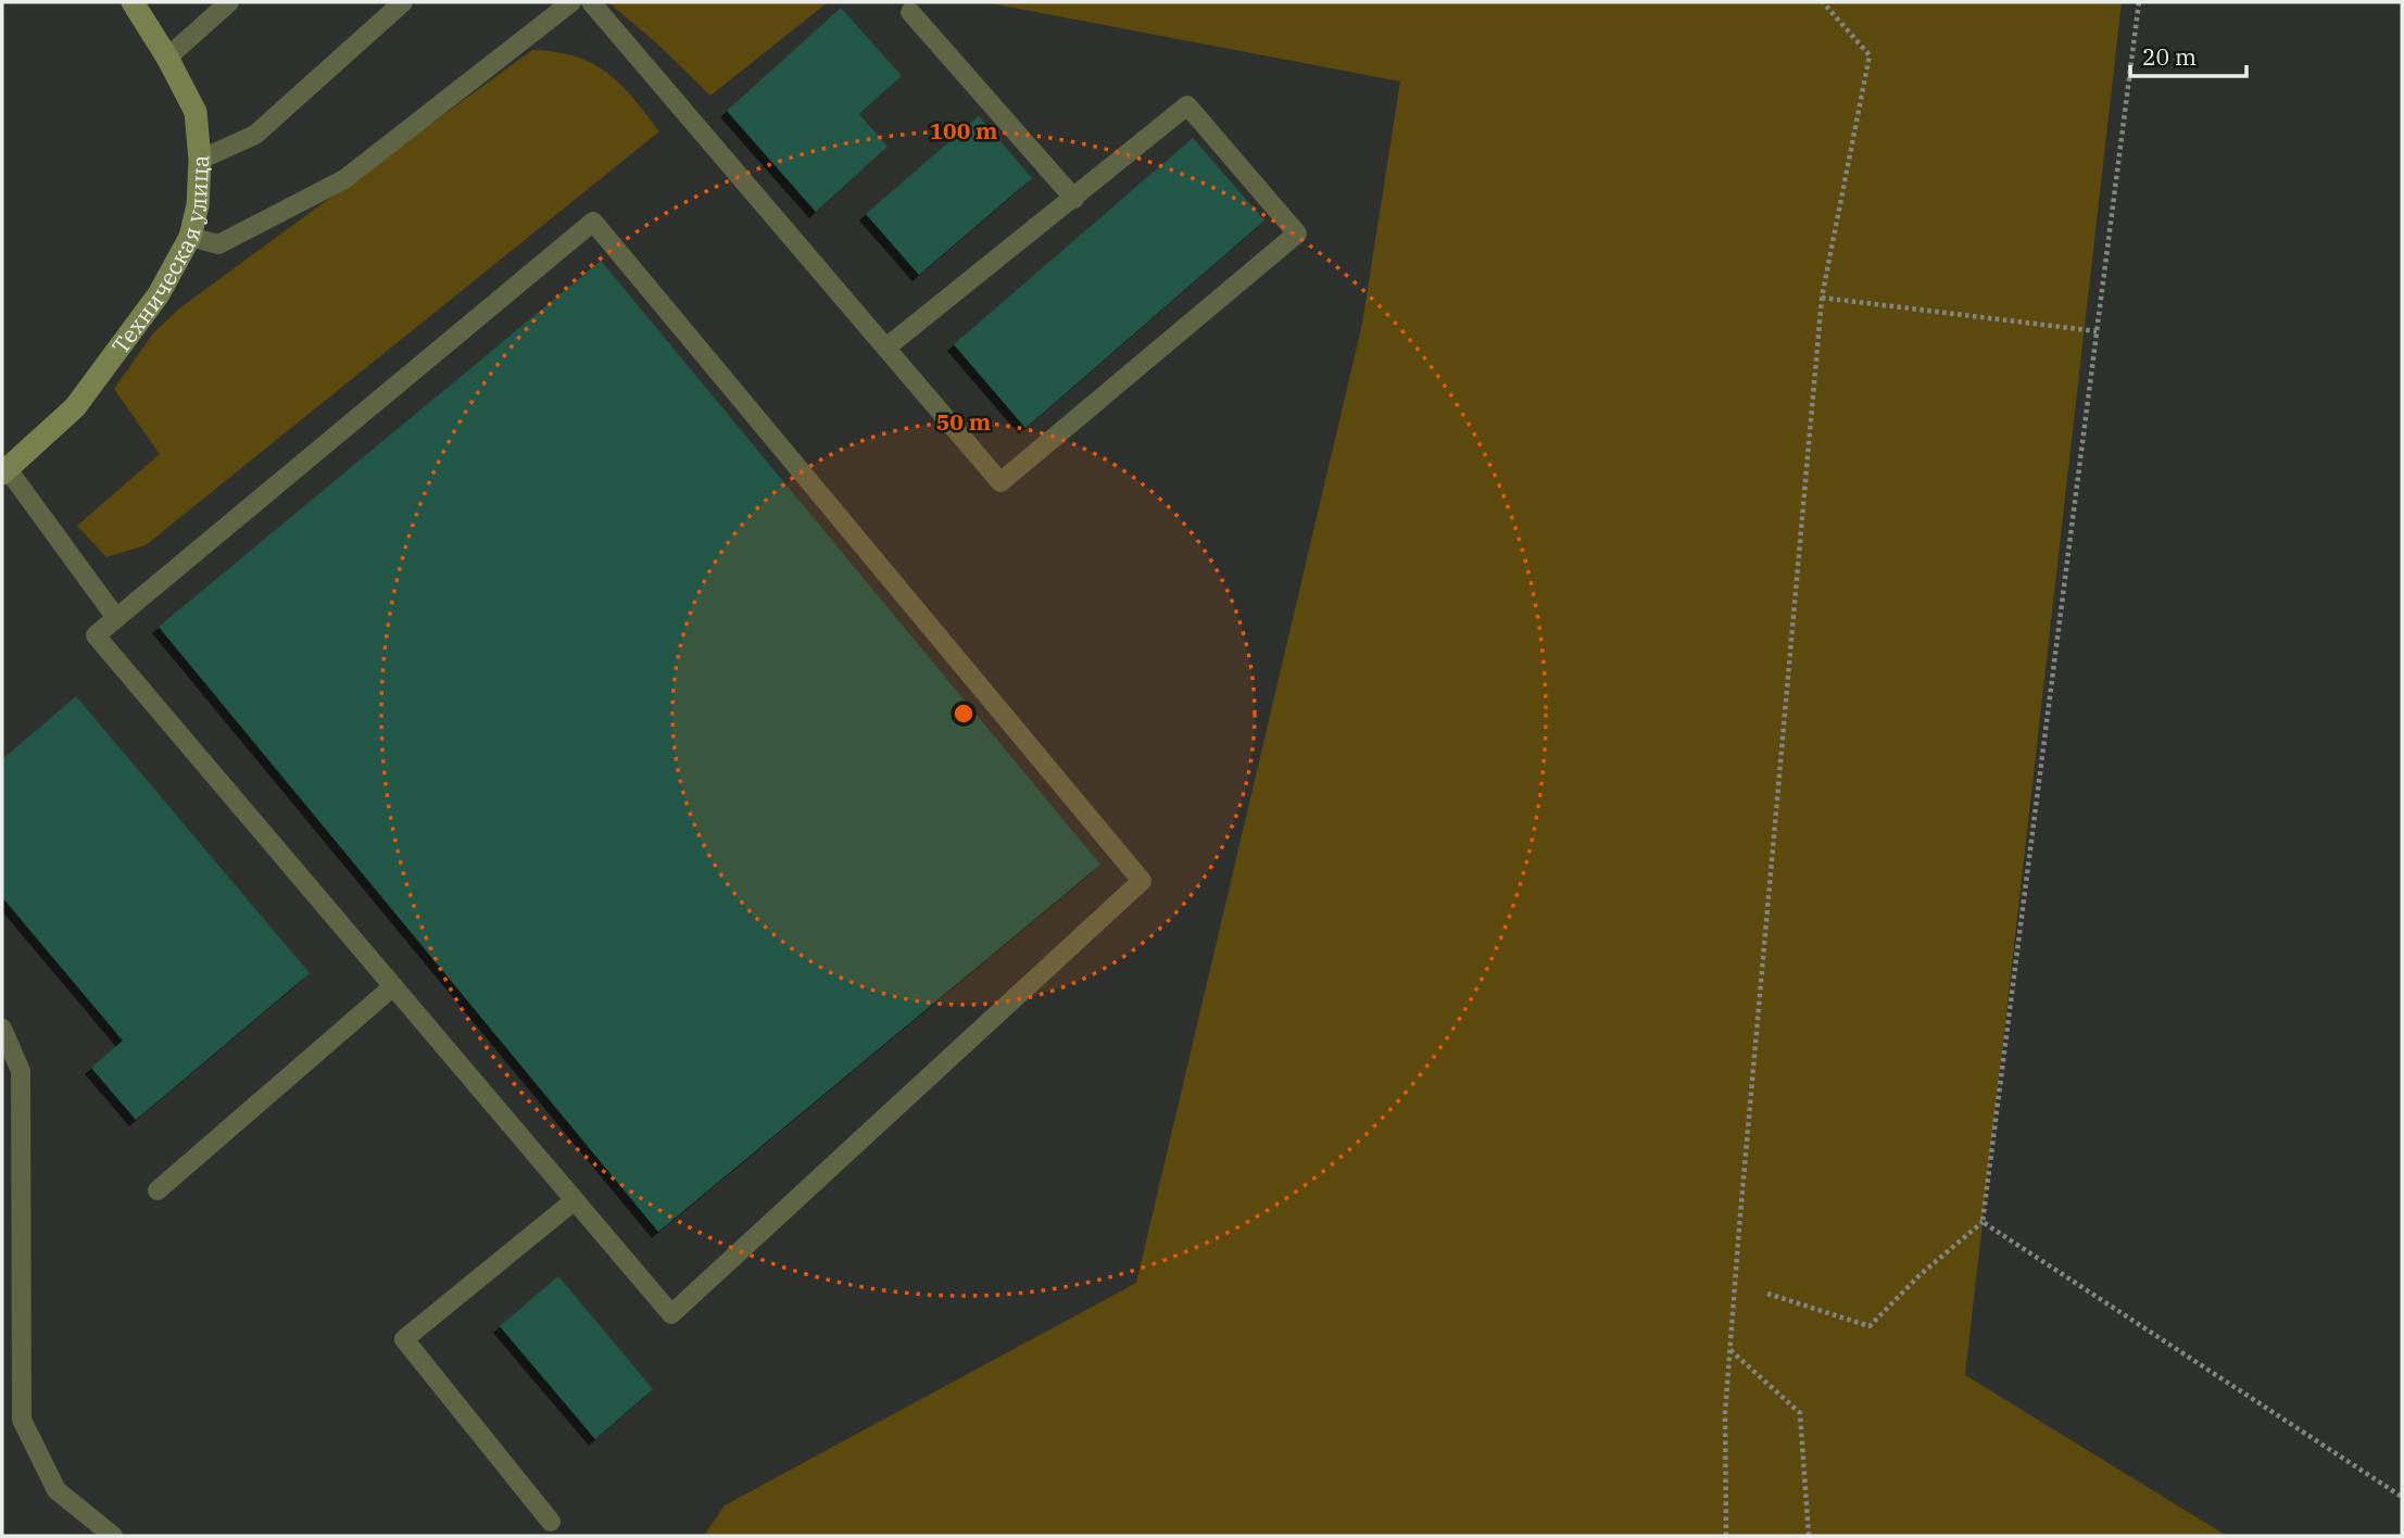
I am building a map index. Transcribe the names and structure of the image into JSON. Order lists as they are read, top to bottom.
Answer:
{
  "streets": {
    "street": ["Техническая улица"]
  },
  "scale_bar": "20 m",
  "rings": ["100 m", "50 m"]
}
